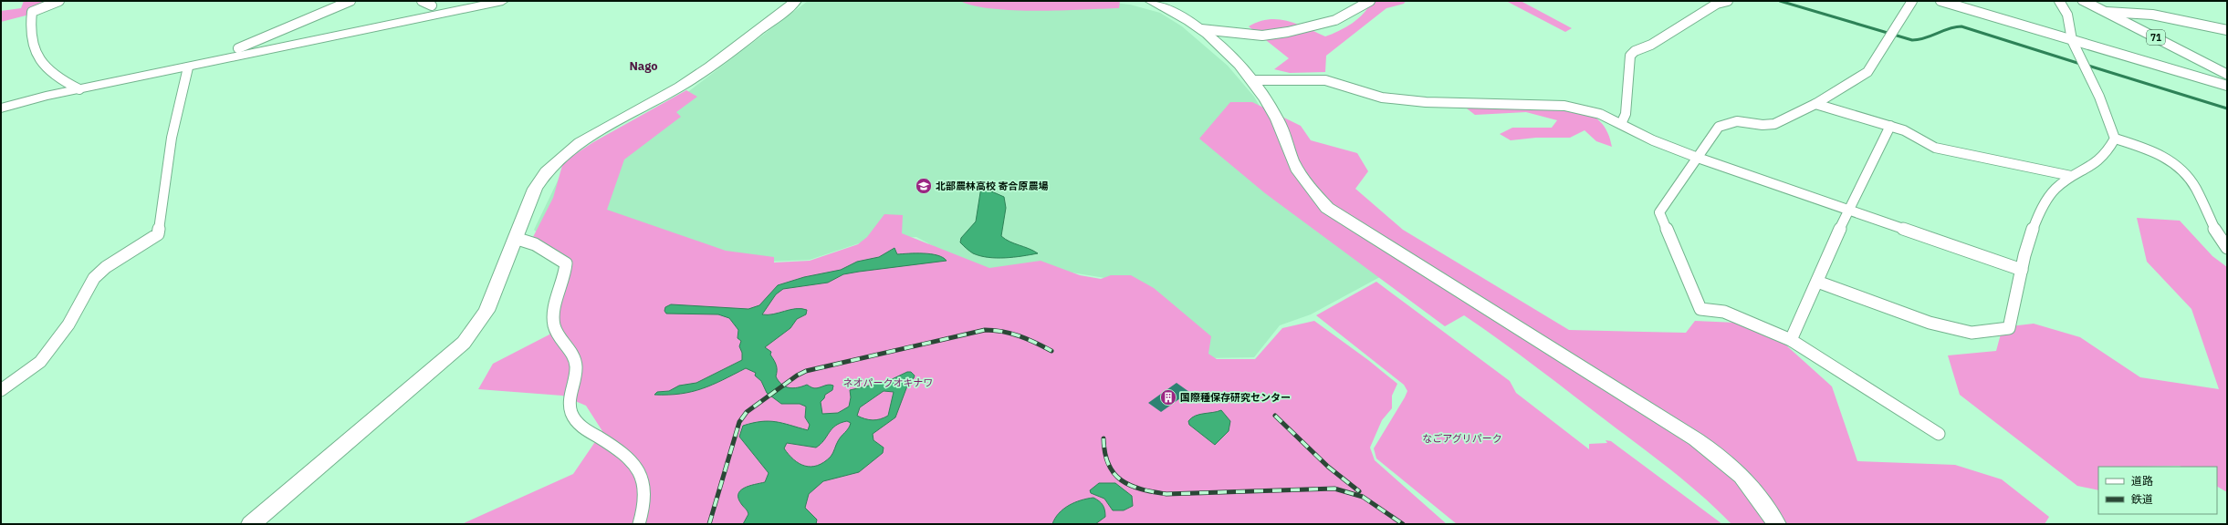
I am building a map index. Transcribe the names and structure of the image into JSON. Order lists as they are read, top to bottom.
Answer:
{
  "streets": {
    "main road": ["71"]
  },
  "districts": ["Nago"],
  "parks": ["ネオパークオキナワ", "なごアグリパーク"],
  "places": {
    "school or university": ["北部農林高校 寄合原農場"],
    "building": ["国際種保存研究センター"]
  },
  "legend": ["道路", "鉄道"]
}
